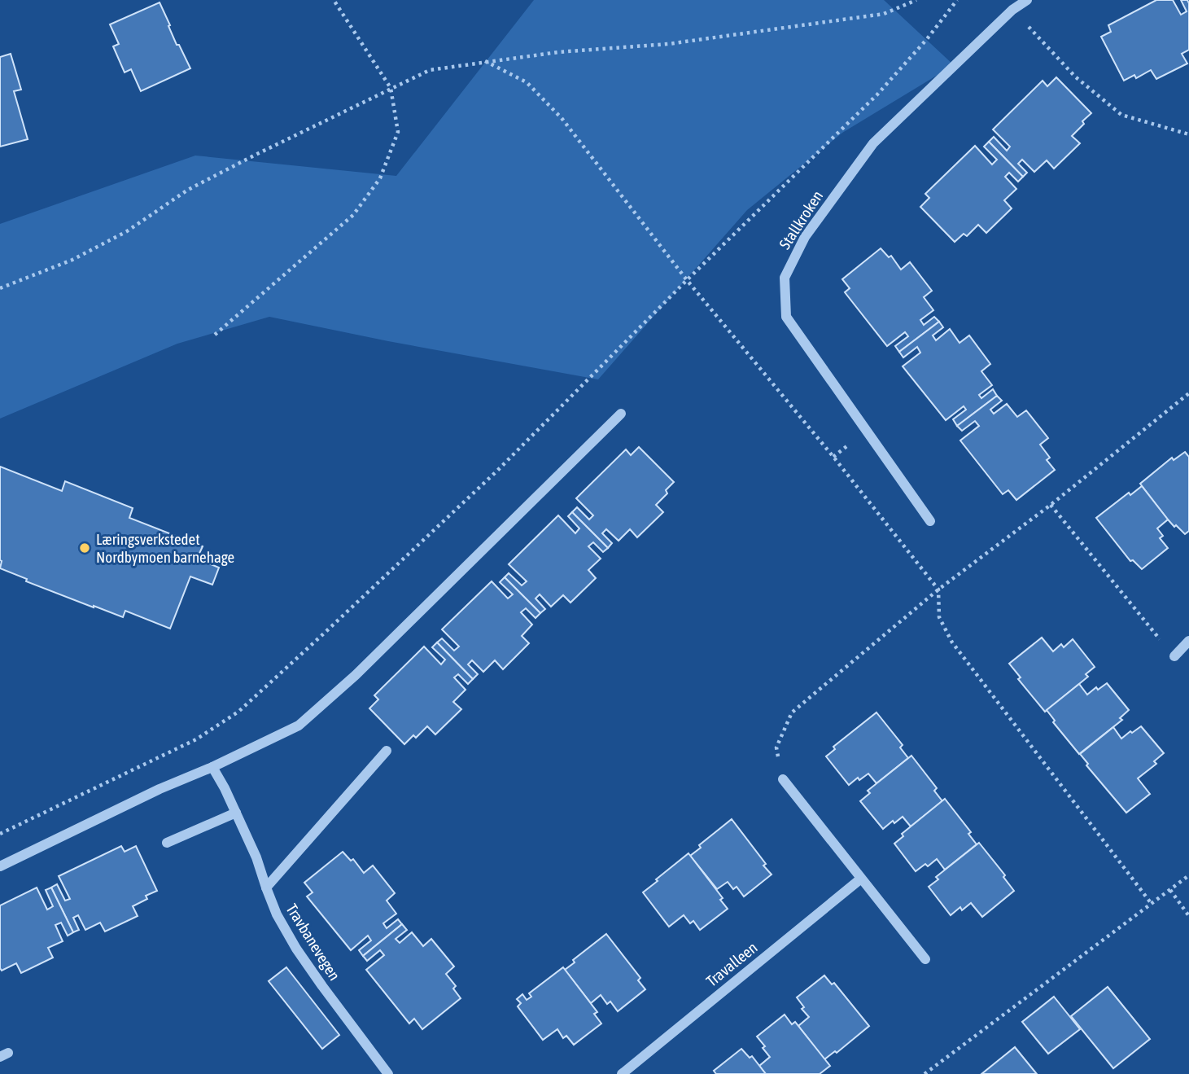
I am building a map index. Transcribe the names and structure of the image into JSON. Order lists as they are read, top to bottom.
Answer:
{
  "streets": {
    "street": ["Stallkroken", "Travbanevegen", "Travalleen"]
  },
  "places": ["Læringsverkstedet Nordbymoen barnehage"]
}
